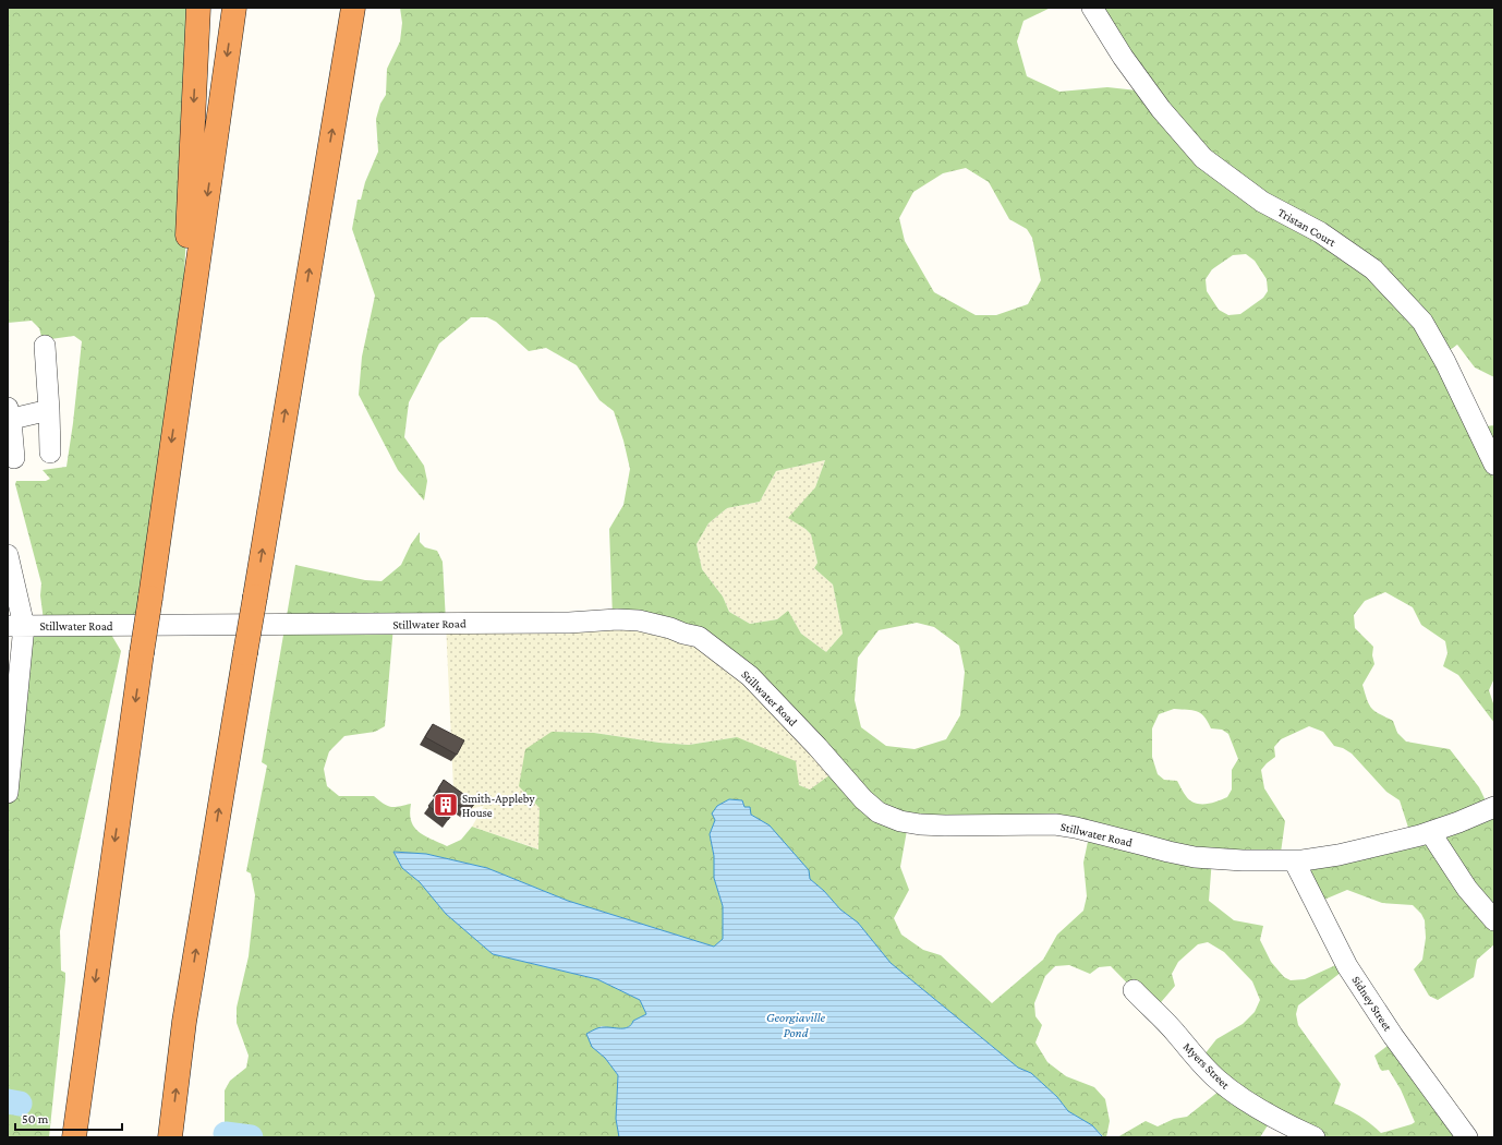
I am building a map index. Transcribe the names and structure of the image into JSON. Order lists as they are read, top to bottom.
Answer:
{
  "streets": {
    "street": [
      "Tristan Court",
      "Stillwater Road",
      "Sidney Street",
      "Myers Street"
    ]
  },
  "crossings": [
    ["Stillwater Road", "Sidney Street"]
  ],
  "water": ["Georgiaville Pond"],
  "places": {
    "building": ["Smith-Appleby House"]
  },
  "scale_bar": "50 m"
}
